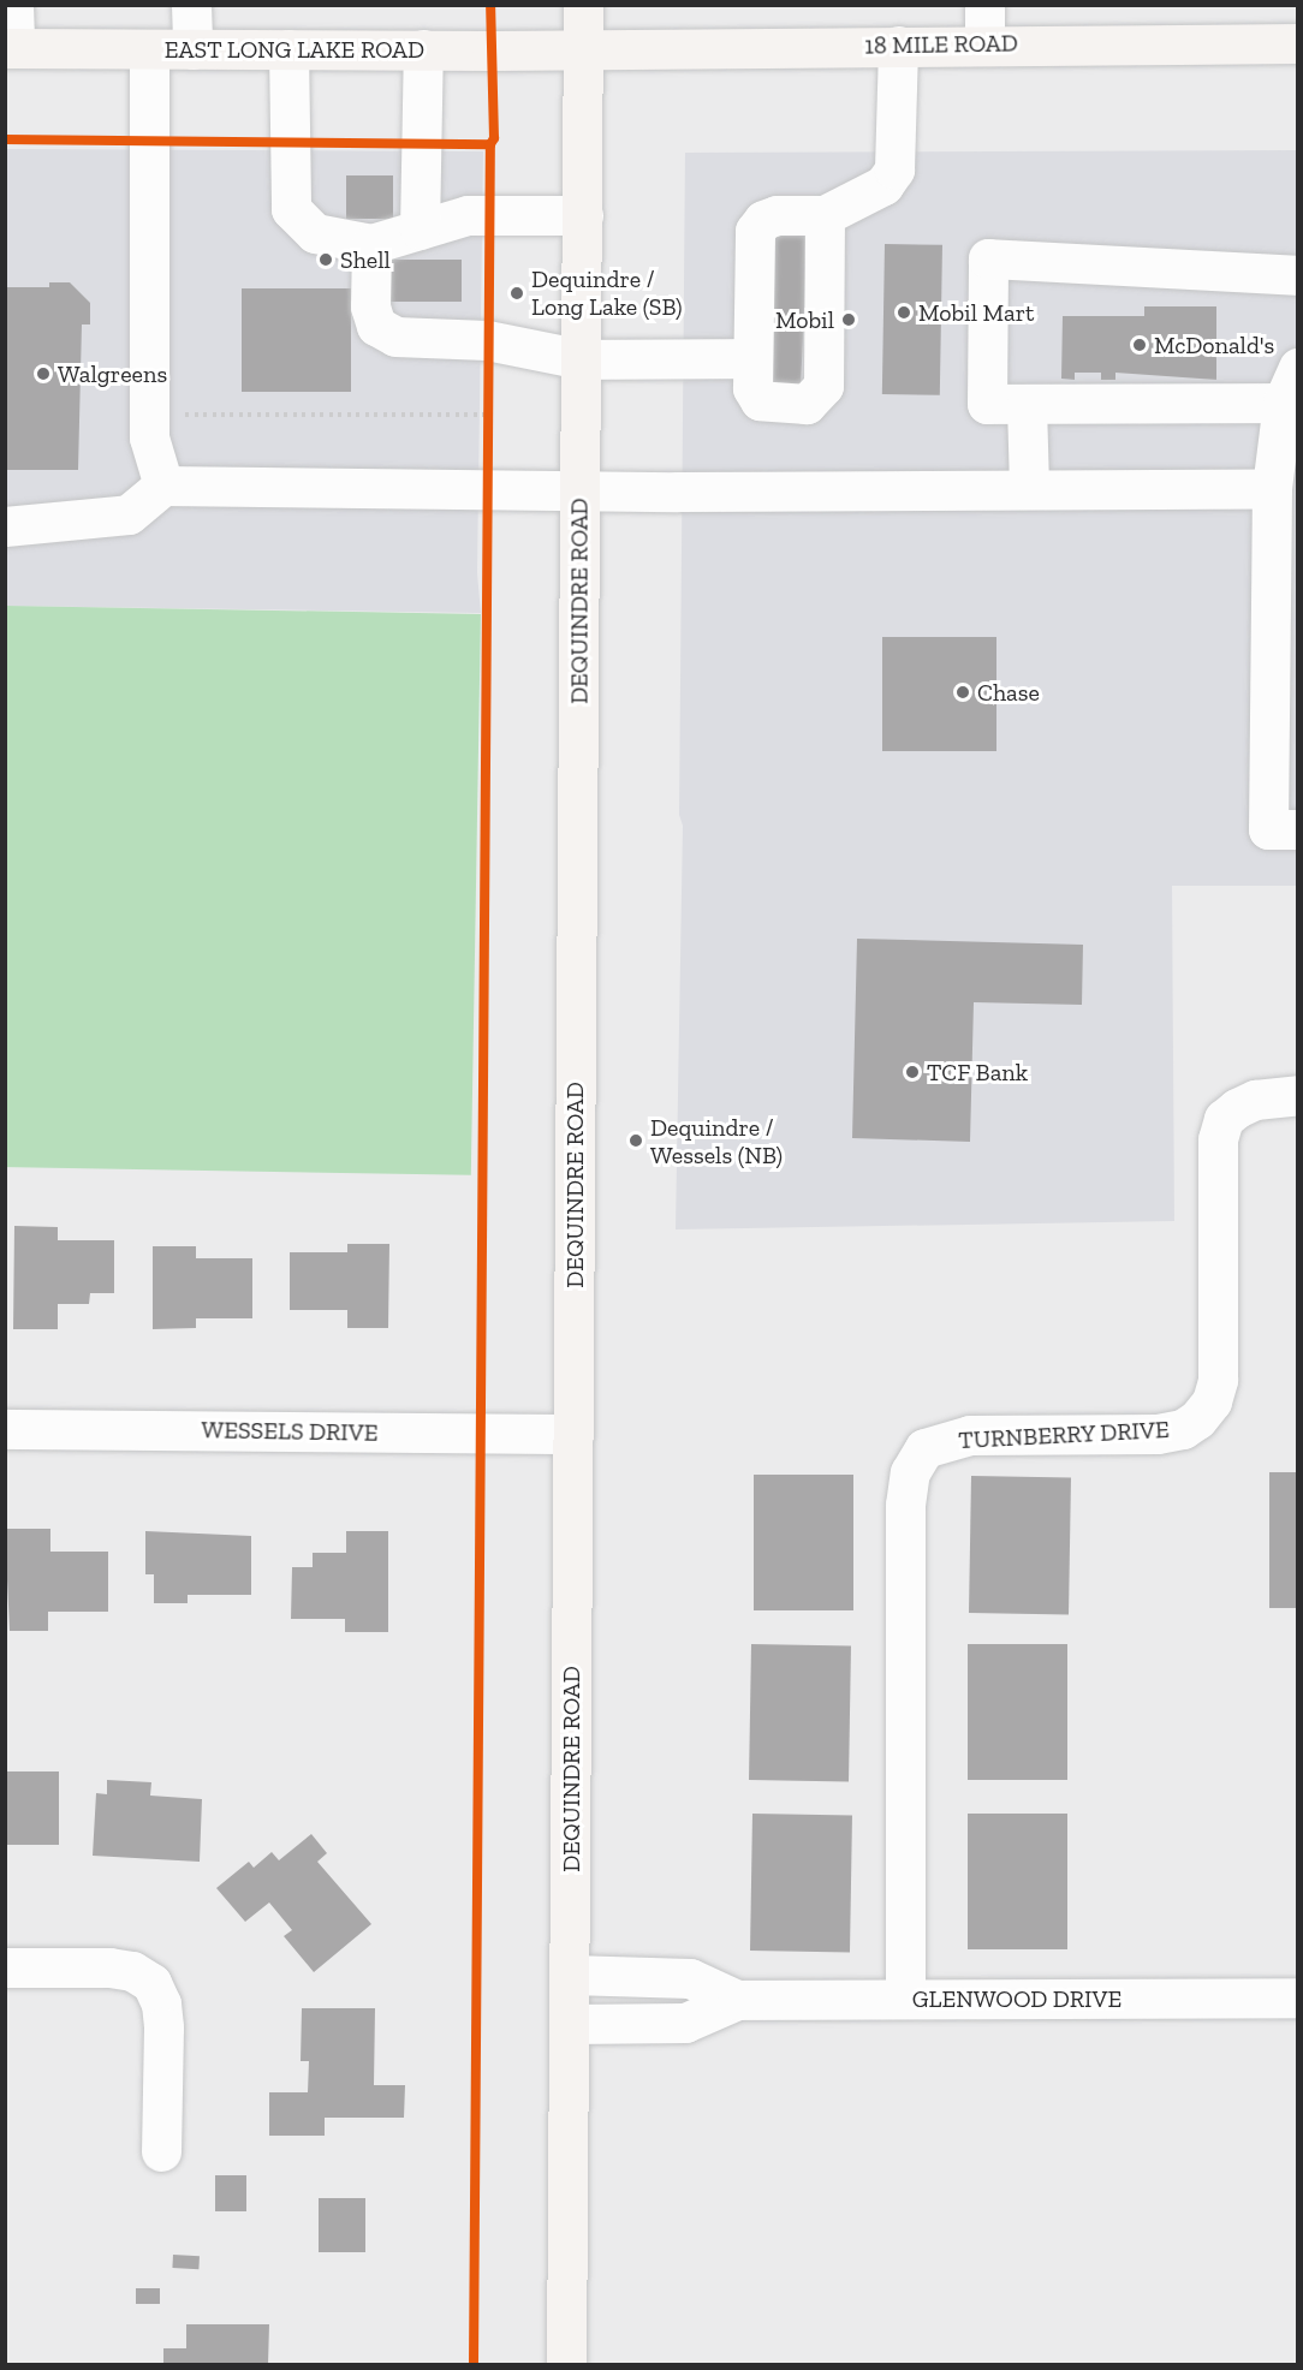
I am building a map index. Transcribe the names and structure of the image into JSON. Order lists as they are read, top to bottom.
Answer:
{
  "streets": {
    "main road": ["18 MILE ROAD", "EAST LONG LAKE ROAD", "DEQUINDRE ROAD"],
    "street": ["WESSELS DRIVE", "TURNBERRY DRIVE", "GLENWOOD DRIVE"]
  },
  "crossings": [
    ["18 MILE ROAD", "EAST LONG LAKE ROAD"],
    ["18 MILE ROAD", "DEQUINDRE ROAD"],
    ["EAST LONG LAKE ROAD", "DEQUINDRE ROAD"],
    ["DEQUINDRE ROAD", "WESSELS DRIVE"],
    ["DEQUINDRE ROAD", "GLENWOOD DRIVE"],
    ["TURNBERRY DRIVE", "GLENWOOD DRIVE"]
  ],
  "places": [
    "Shell",
    "Dequindre / Long Lake (SB)",
    "Mobil Mart",
    "Mobil",
    "McDonald's",
    "Walgreens",
    "Chase",
    "TCF Bank",
    "Dequindre / Wessels (NB)"
  ]
}
